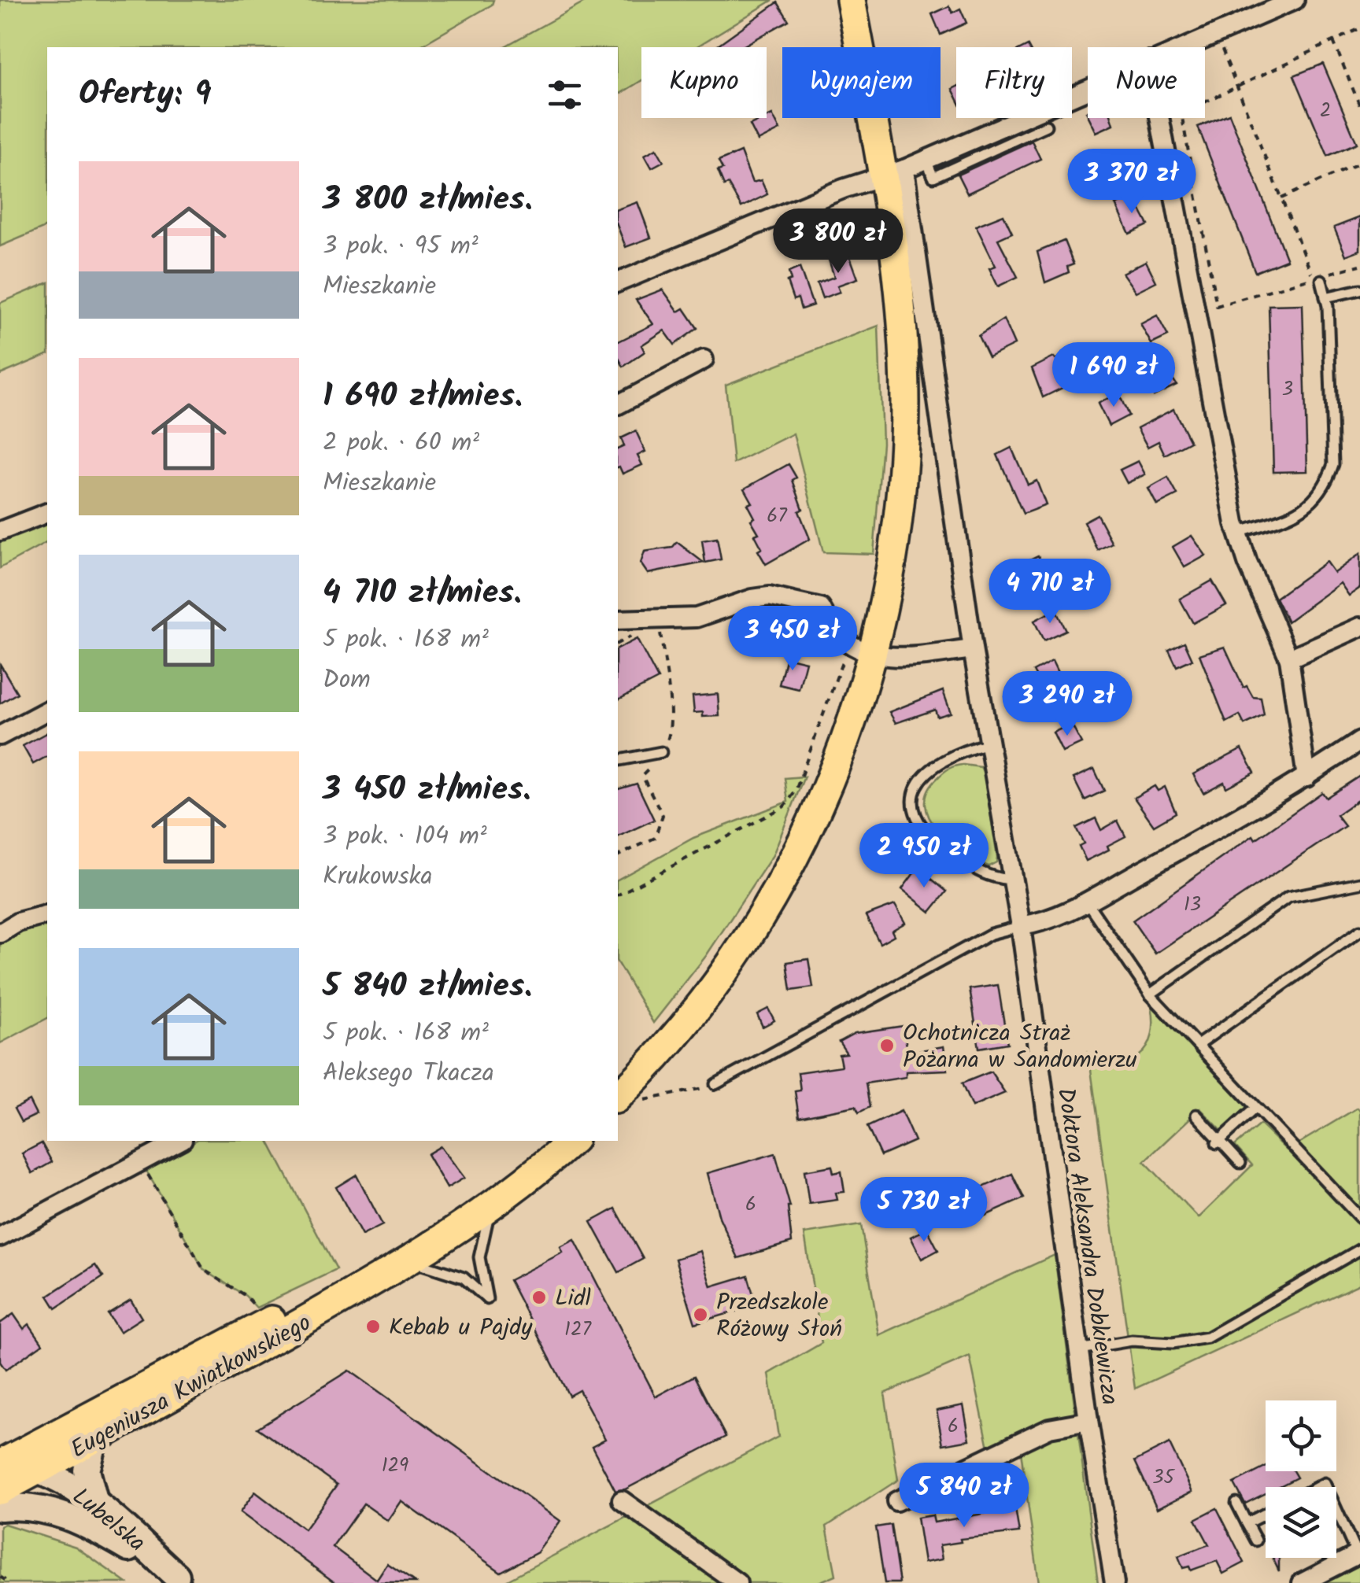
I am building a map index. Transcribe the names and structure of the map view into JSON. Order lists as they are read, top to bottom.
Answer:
{
  "streets": {
    "main road": ["Eugeniusza Kwiatkowskiego", "Lubelska"],
    "street": ["Doktora Aleksandra Dobkiewicza"]
  },
  "crossings": [
    ["Eugeniusza Kwiatkowskiego", "Lubelska"]
  ],
  "places": [
    "Ochotnicza Straż Pożarna w Sandomierzu",
    "Lidl",
    "Przedszkole Różowy Słoń",
    "Kebab u Pajdy"
  ],
  "house_numbers": [
    "2",
    "3",
    "67",
    "13",
    "6",
    "127",
    "6",
    "129",
    "35"
  ],
  "page": {
    "chip": [
      "Kupno",
      "Wynajem",
      "Filtry",
      "Nowe"
    ],
    "heading": "Oferty: 9",
    "list": [
      {
        "name": "3 800 zł/mies.",
        "note": "3 pok. · 95 m² · Mieszkanie"
      },
      {
        "name": "1 690 zł/mies.",
        "note": "2 pok. · 60 m² · Mieszkanie"
      },
      {
        "name": "4 710 zł/mies.",
        "note": "5 pok. · 168 m² · Dom"
      },
      {
        "name": "3 450 zł/mies.",
        "note": "3 pok. · 104 m² · Krukowska"
      },
      {
        "name": "5 840 zł/mies.",
        "note": "5 pok. · 168 m² · Aleksego Tkacza"
      }
    ],
    "price": [
      "3 370 zł",
      "3 800 zł",
      "1 690 zł",
      "4 710 zł",
      "3 450 zł",
      "3 290 zł",
      "2 950 zł",
      "5 730 zł",
      "5 840 zł"
    ]
  }
}
